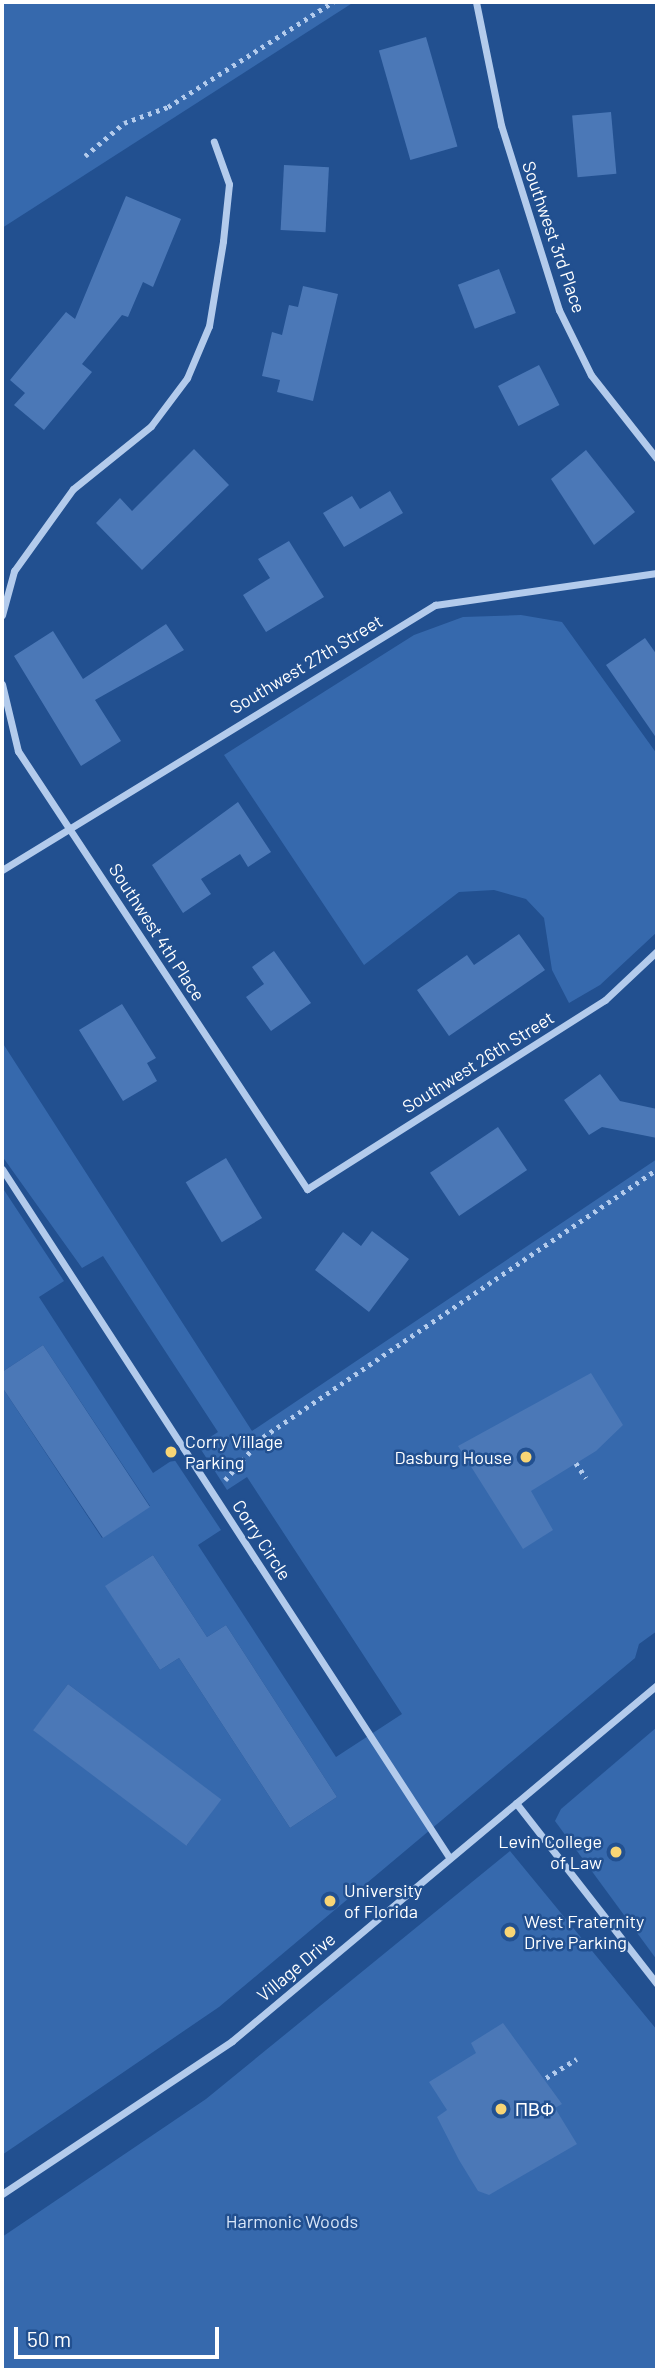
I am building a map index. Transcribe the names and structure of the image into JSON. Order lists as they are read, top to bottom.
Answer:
{
  "streets": {
    "street": [
      "Southwest 3rd Place",
      "Southwest 27th Street",
      "Southwest 4th Place",
      "Southwest 26th Street",
      "Corry Circle",
      "Village Drive"
    ]
  },
  "crossings": [
    ["Southwest 27th Street", "Southwest 4th Place"],
    ["Southwest 4th Place", "Southwest 26th Street"],
    ["Corry Circle", "Village Drive"]
  ],
  "parks": ["Harmonic Woods"],
  "places": [
    "Corry Village Parking",
    "Dasburg House",
    "Levin College of Law",
    "University of Florida",
    "West Fraternity Drive Parking",
    "ΠΒΦ"
  ],
  "scale_bar": "50 m"
}
